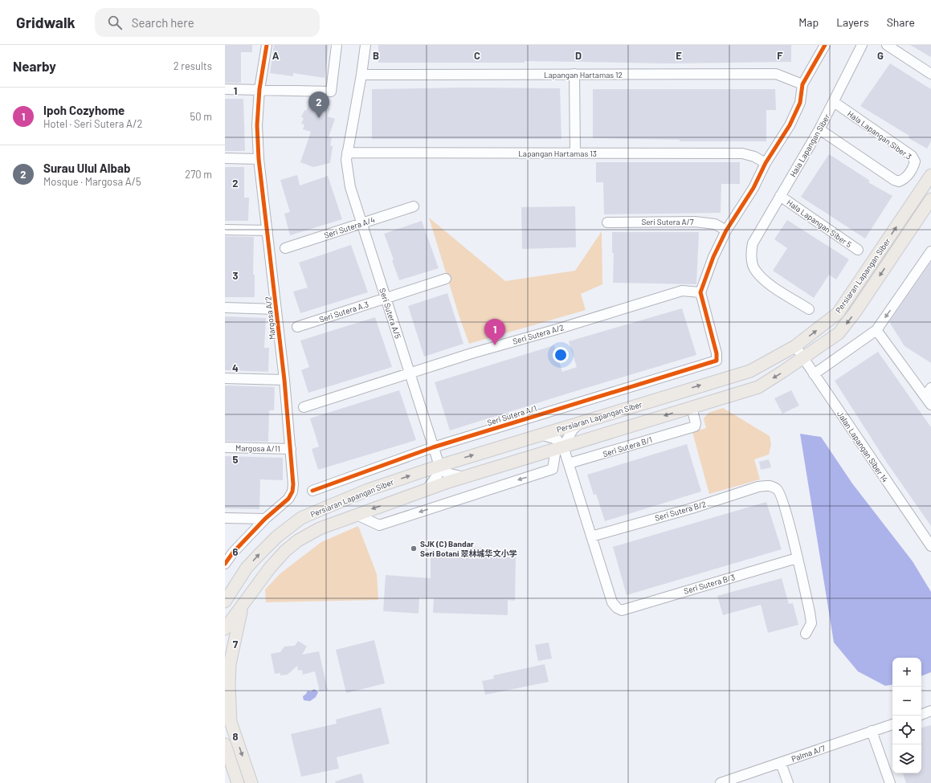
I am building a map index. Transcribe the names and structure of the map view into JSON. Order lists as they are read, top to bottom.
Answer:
{
  "streets": {
    "main road": ["Persiaran Lapangan Siber"],
    "street": [
      "Lapangan Hartamas 12",
      "Hala Lapangan Siber 3",
      "Hala Lapangan Siber",
      "Lapangan Hartamas 13",
      "Seri Sutera A/7",
      "Hala Lapangan Siber 5",
      "Seri Sutera A/4",
      "Seri Sutera A.3",
      "Seri Sutera A/5",
      "Margosa A/2",
      "Seri Sutera A/2",
      "Seri Sutera A/1",
      "Seri Sutera B/1",
      "Jalan Lapangan Siber 14",
      "Margosa A/11",
      "Seri Sutera B/2",
      "Seri Sutera B/3",
      "Palma A/7"
    ]
  },
  "crossings": [
    ["Lapangan Hartamas 12", "Seri Sutera A/5"],
    ["Hala Lapangan Siber 3", "Hala Lapangan Siber"],
    ["Hala Lapangan Siber", "Hala Lapangan Siber 5"],
    ["Lapangan Hartamas 13", "Seri Sutera A/5"],
    ["Seri Sutera A/4", "Seri Sutera A/5"],
    ["Persiaran Lapangan Siber", "Seri Sutera A/5"],
    ["Persiaran Lapangan Siber", "Seri Sutera B/1"],
    ["Persiaran Lapangan Siber", "Jalan Lapangan Siber 14"],
    ["Seri Sutera A.3", "Seri Sutera A/5"],
    ["Seri Sutera A/5", "Seri Sutera A/2"],
    ["Seri Sutera A/5", "Seri Sutera A/1"],
    ["Margosa A/2", "Margosa A/11"],
    ["Seri Sutera A/2", "Seri Sutera A/1"],
    ["Seri Sutera B/2", "Seri Sutera B/3"]
  ],
  "places": ["SJK (C) Bandar Seri Botani 翠林城华文小学"],
  "page": {
    "header": "Gridwalk",
    "search": "Search here",
    "nav": ["Map", "Layers", "Share"],
    "heading": ["Nearby", "2 results"],
    "list": [
      {
        "mark": "1",
        "name": "Ipoh Cozyhome",
        "note": "Hotel · Seri Sutera A/2",
        "value": "50 m"
      },
      {
        "mark": "2",
        "name": "Surau Ulul Albab",
        "note": "Mosque · Margosa A/5",
        "value": "270 m"
      }
    ],
    "pins": ["2", "1"],
    "map_buttons": ["+", "−"]
  },
  "grid": {
    "columns": [
      "A",
      "B",
      "C",
      "D",
      "E",
      "F",
      "G"
    ],
    "rows": [
      "1",
      "2",
      "3",
      "4",
      "5",
      "6",
      "7",
      "8"
    ]
  }
}
